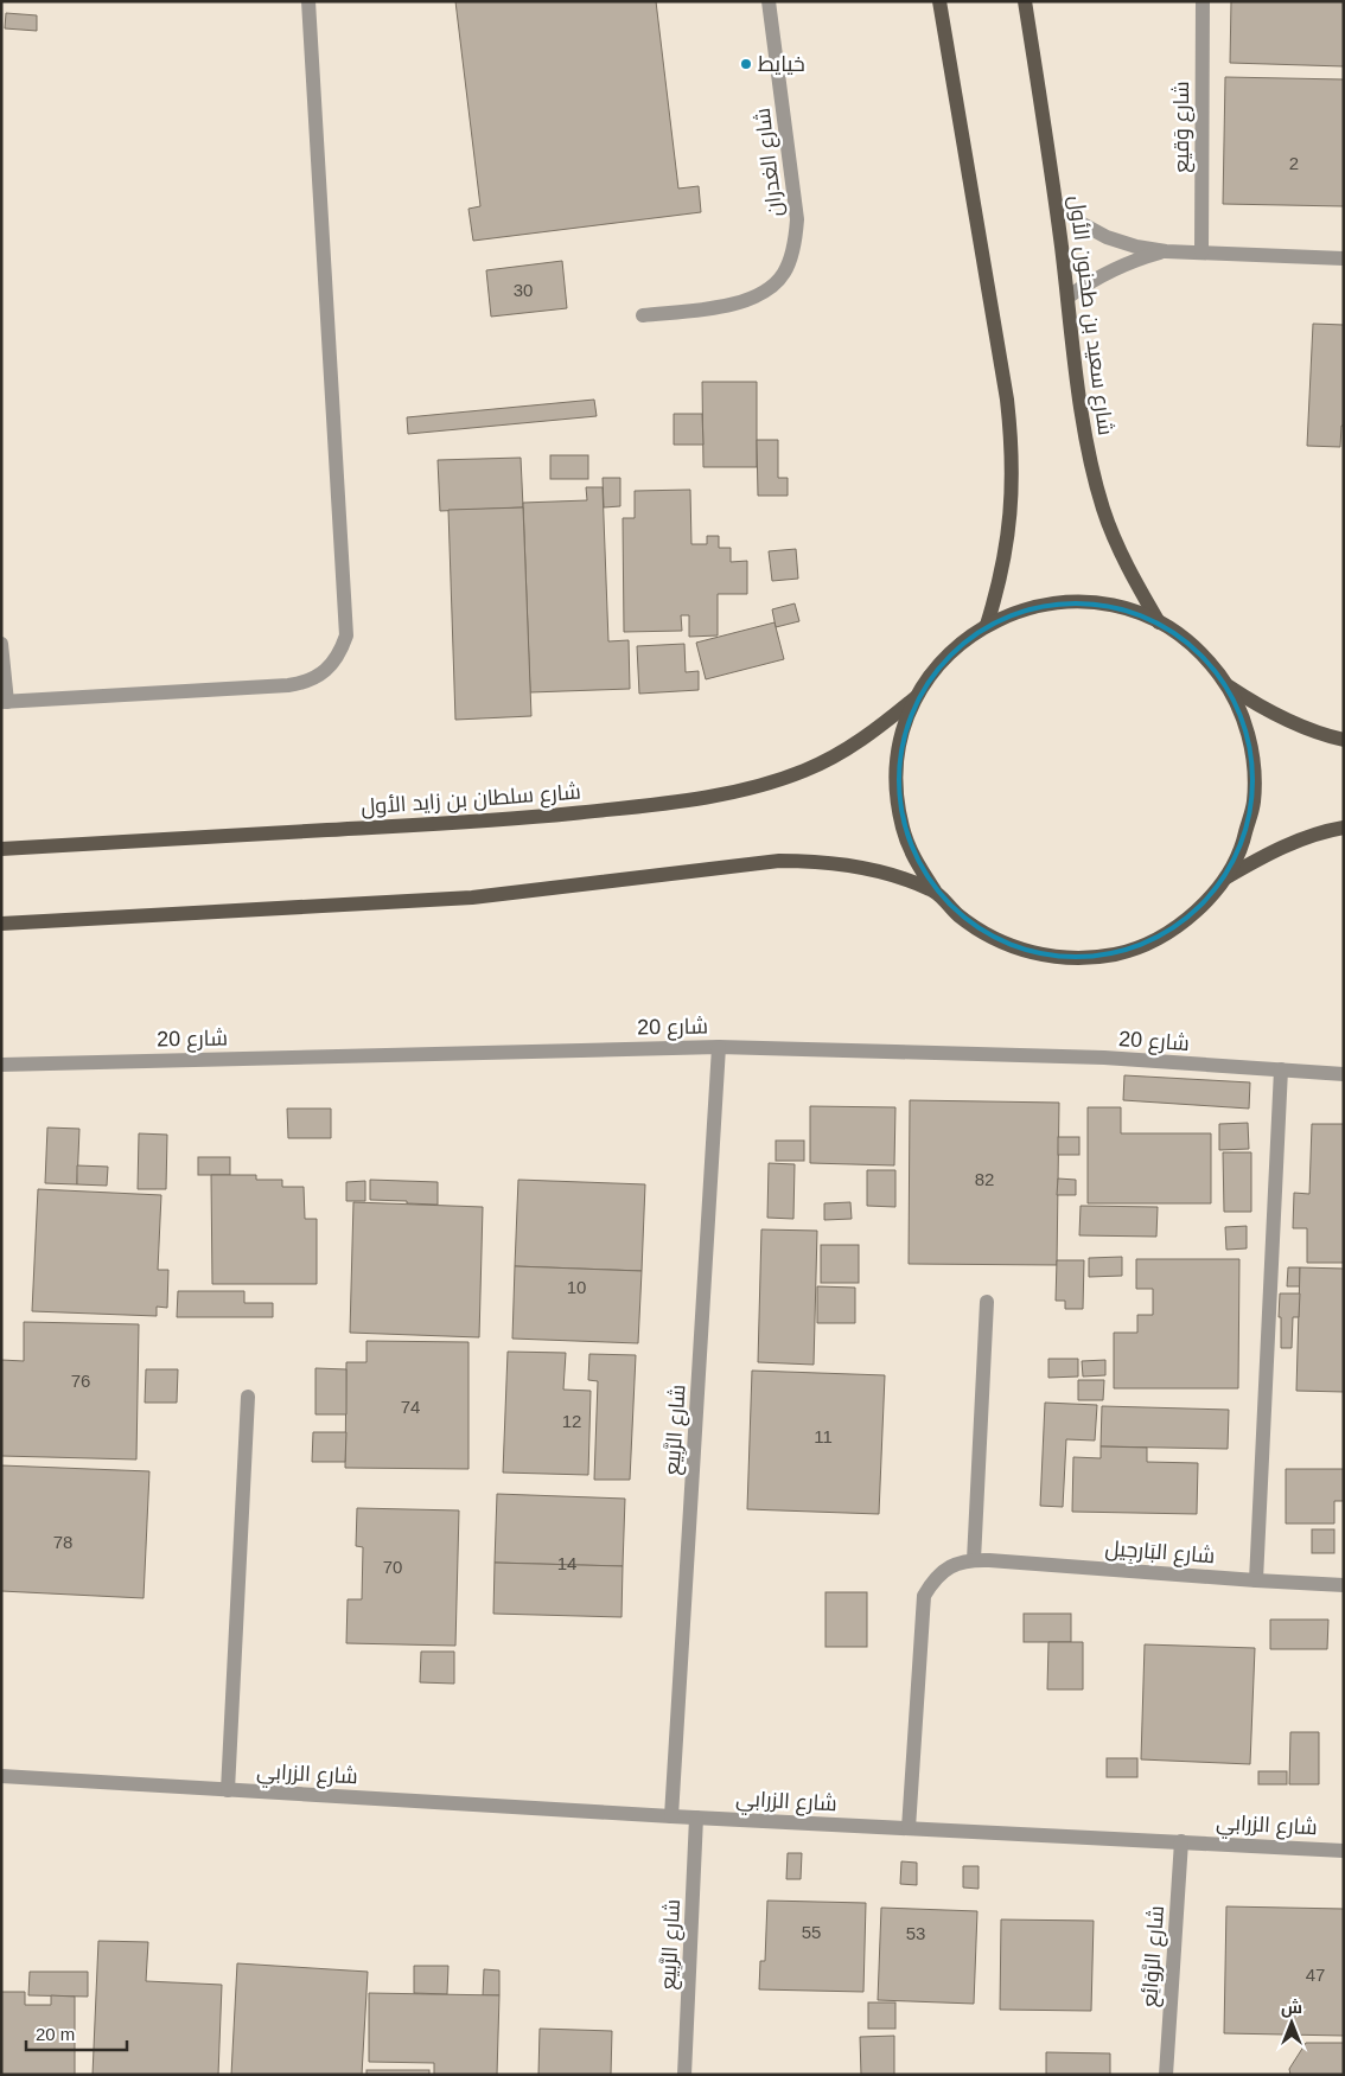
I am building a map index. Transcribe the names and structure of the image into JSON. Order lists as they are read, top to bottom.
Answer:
{
  "streets": {
    "main road": ["شارع سعيد بن طحنون الأول", "شارع سلطان بن زايد الأول"],
    "street": [
      "شارع وَقيع",
      "شارع الغدران",
      "شارع 20",
      "شارع الرَّبِيع",
      "شارع البَارجِيل",
      "شارع الزرابي",
      "شارع الرَّوَائِع"
    ]
  },
  "crossings": [
    ["شارع 20", "شارع الرَّبِيع"],
    ["شارع الرَّبِيع", "شارع الزرابي"],
    ["شارع البَارجِيل", "شارع الزرابي"],
    ["شارع الزرابي", "شارع الرَّوَائِع"]
  ],
  "places": ["خيايط"],
  "house_numbers": [
    "2",
    "30",
    "82",
    "10",
    "76",
    "74",
    "12",
    "11",
    "78",
    "14",
    "70",
    "55",
    "53",
    "47"
  ],
  "scale_bar": "20 m",
  "north": "top"
}
